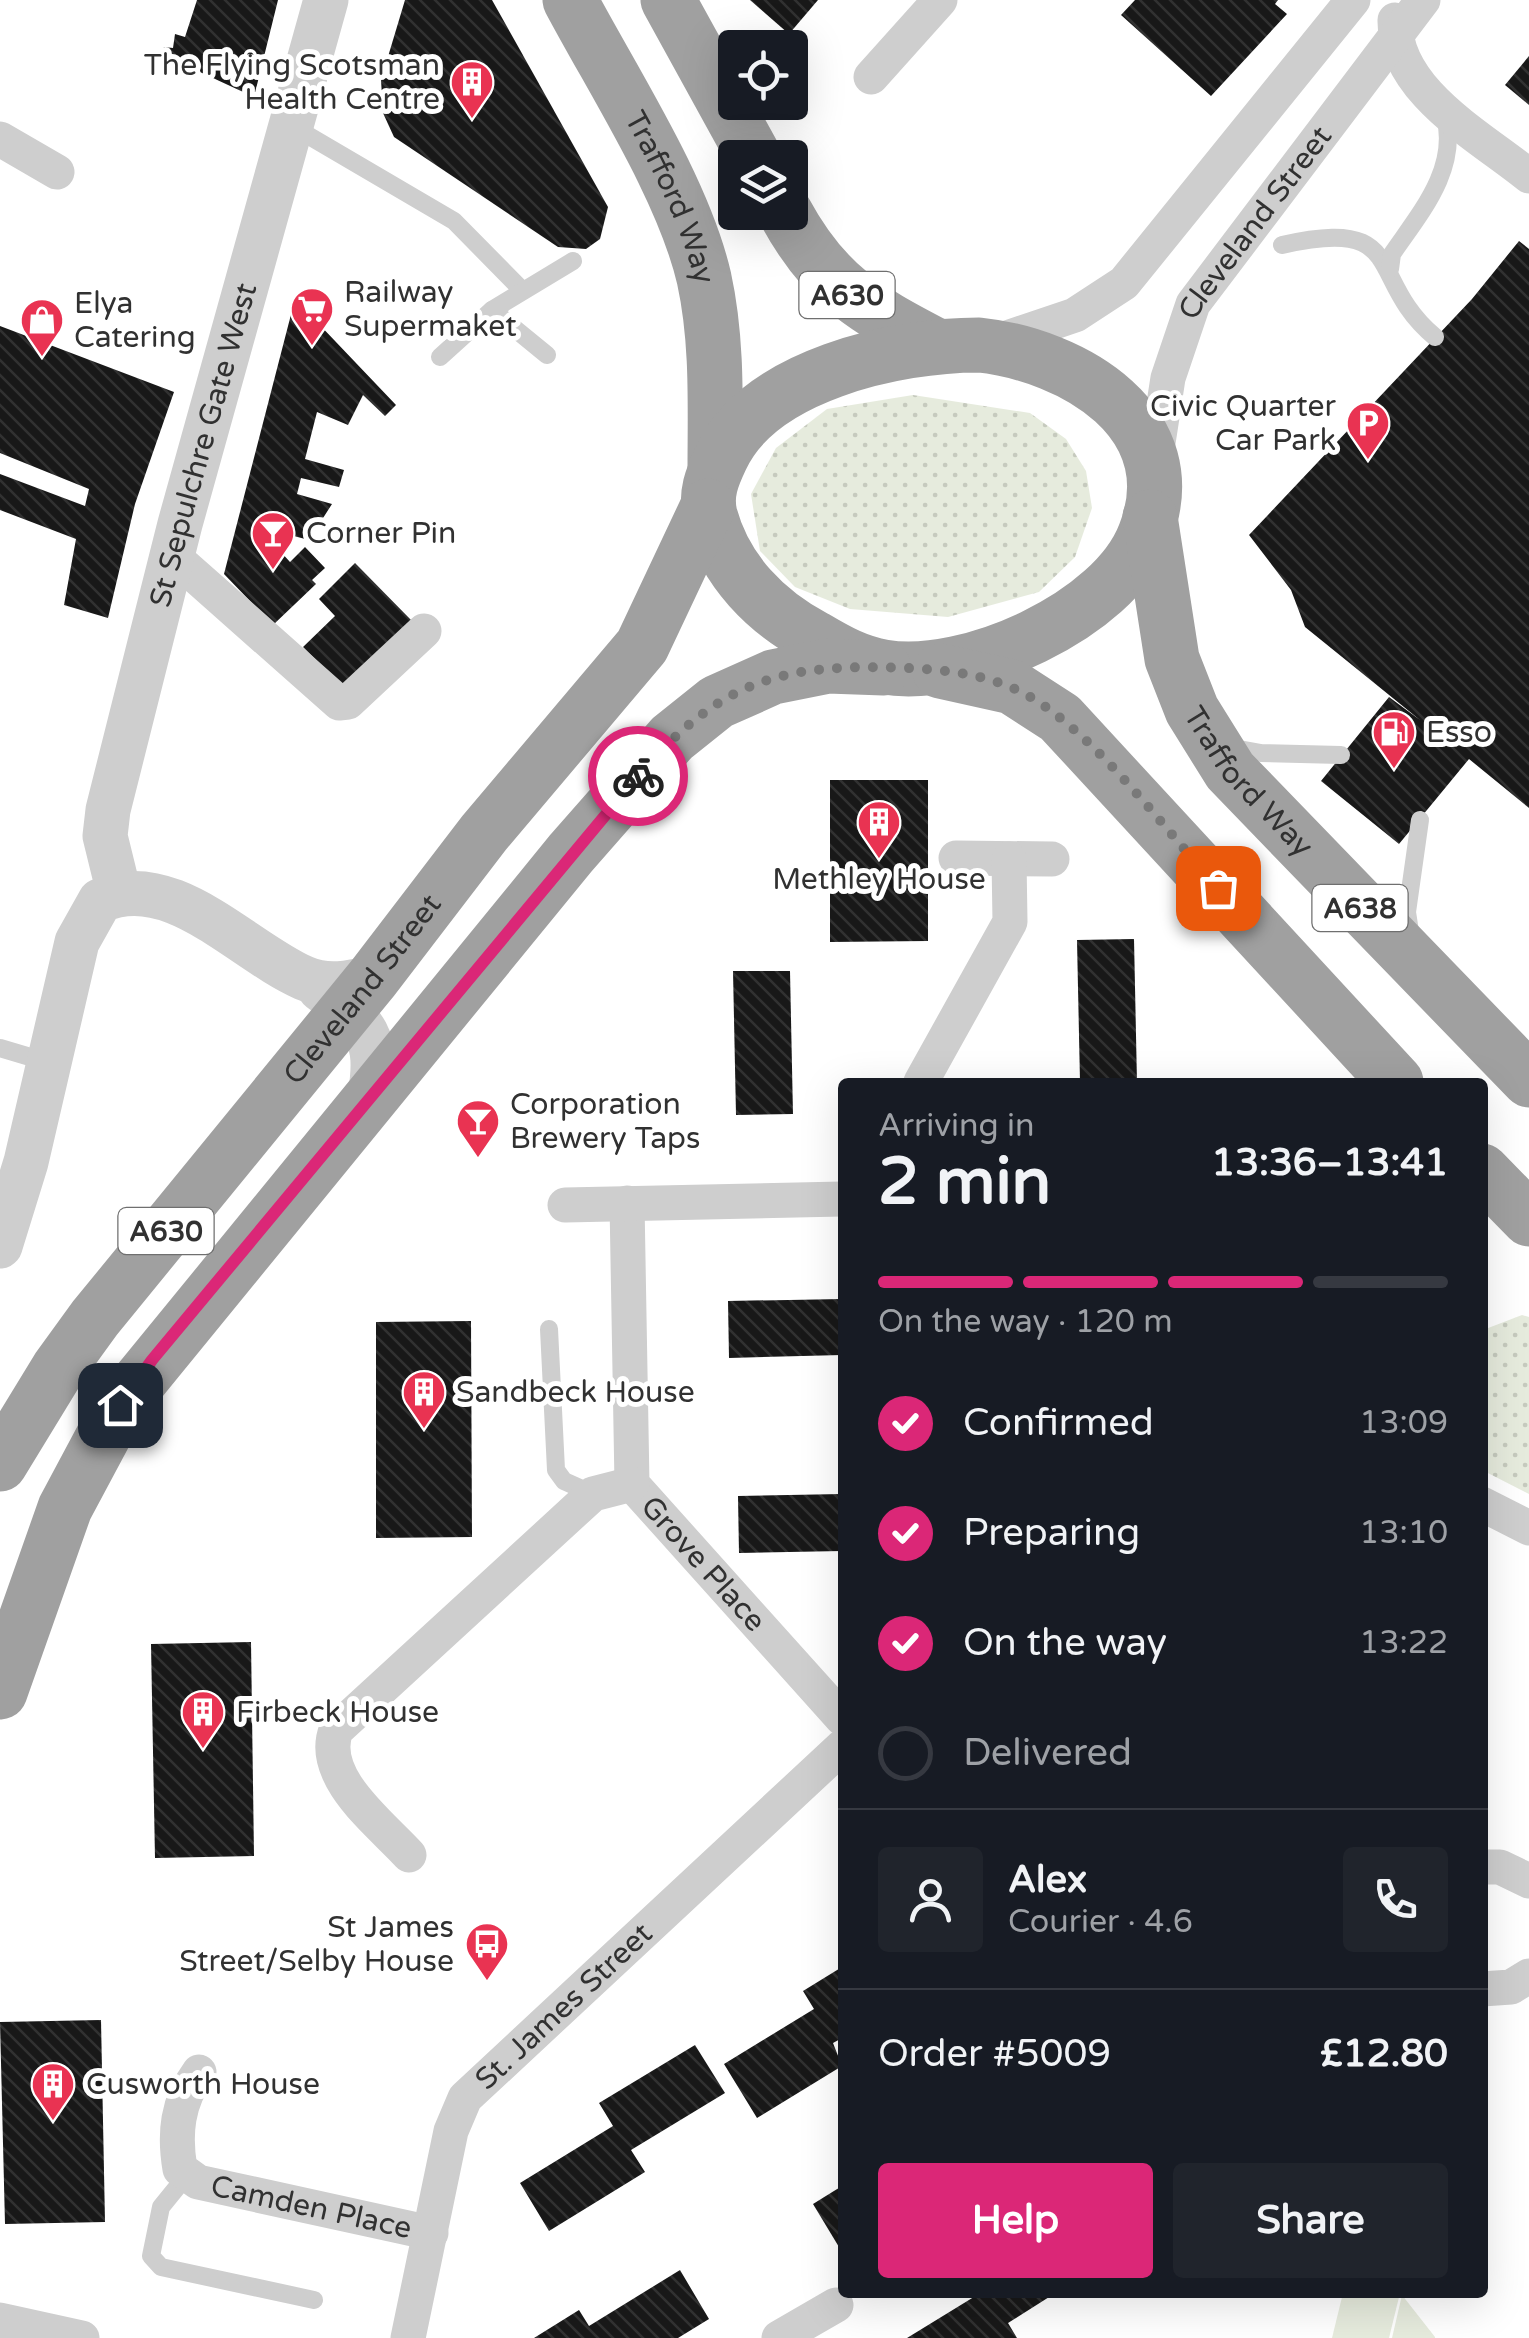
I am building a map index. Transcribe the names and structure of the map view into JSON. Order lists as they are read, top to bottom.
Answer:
{
  "streets": {
    "highway": [
      "Trafford Way",
      "Cleveland Street",
      "A630",
      "A638"
    ],
    "street": [
      "St Sepulchre Gate West",
      "Grove Place",
      "St. James Street",
      "Camden Place"
    ]
  },
  "crossings": [
    ["Trafford Way", "Cleveland Street"],
    ["Trafford Way", "A638"],
    ["Cleveland Street", "A630"],
    ["Cleveland Street", "A638"],
    ["A630", "A638"],
    ["St. James Street", "Camden Place"]
  ],
  "places": {
    "building": [
      "The Flying Scotsman Health Centre",
      "Methley House",
      "Sandbeck House",
      "Firbeck House",
      "Cusworth House"
    ],
    "supermarket": ["Railway Supermaket"],
    "shop": ["Elya Catering"],
    "parking": ["Civic Quarter Car Park"],
    "bar": ["Corner Pin", "Corporation Brewery Taps"],
    "fuel station": ["Esso"],
    "bus stop": ["St James Street/Selby House"]
  },
  "page": {
    "heading": ["2 min", "Arriving in", "13:36–13:41"],
    "panel": [
      "Alex",
      "Courier · 4.6",
      "Order #5009",
      "£12.80"
    ],
    "bar": "On the way · 120 m",
    "list": [
      ["Confirmed", "13:09"],
      ["Preparing", "13:10"],
      ["On the way", "13:22"],
      "Delivered"
    ],
    "buttons": ["Help", "Share"]
  }
}
